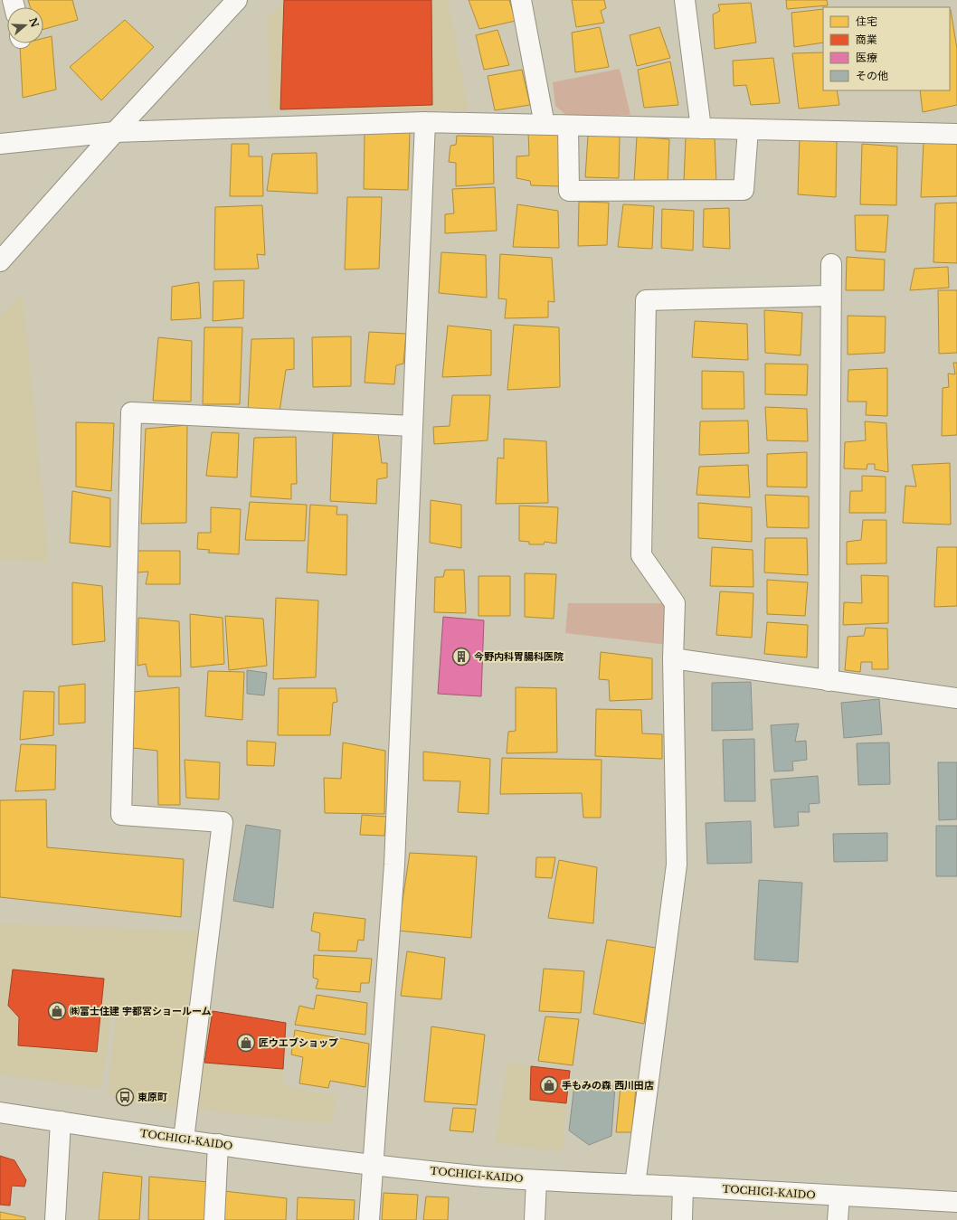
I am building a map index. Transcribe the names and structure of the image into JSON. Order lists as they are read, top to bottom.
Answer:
{
  "streets": {
    "street": ["TOCHIGI-KAIDO"]
  },
  "places": {
    "building": ["今野内科胃腸科医院"],
    "shop": ["㈱富士住建 宇都宮ショールーム", "匠ウエブショップ", "手もみの森 西川田店"],
    "bus stop": ["東原町"]
  },
  "legend": [
    "住宅",
    "商業",
    "医療",
    "その他"
  ],
  "north": "right"
}
